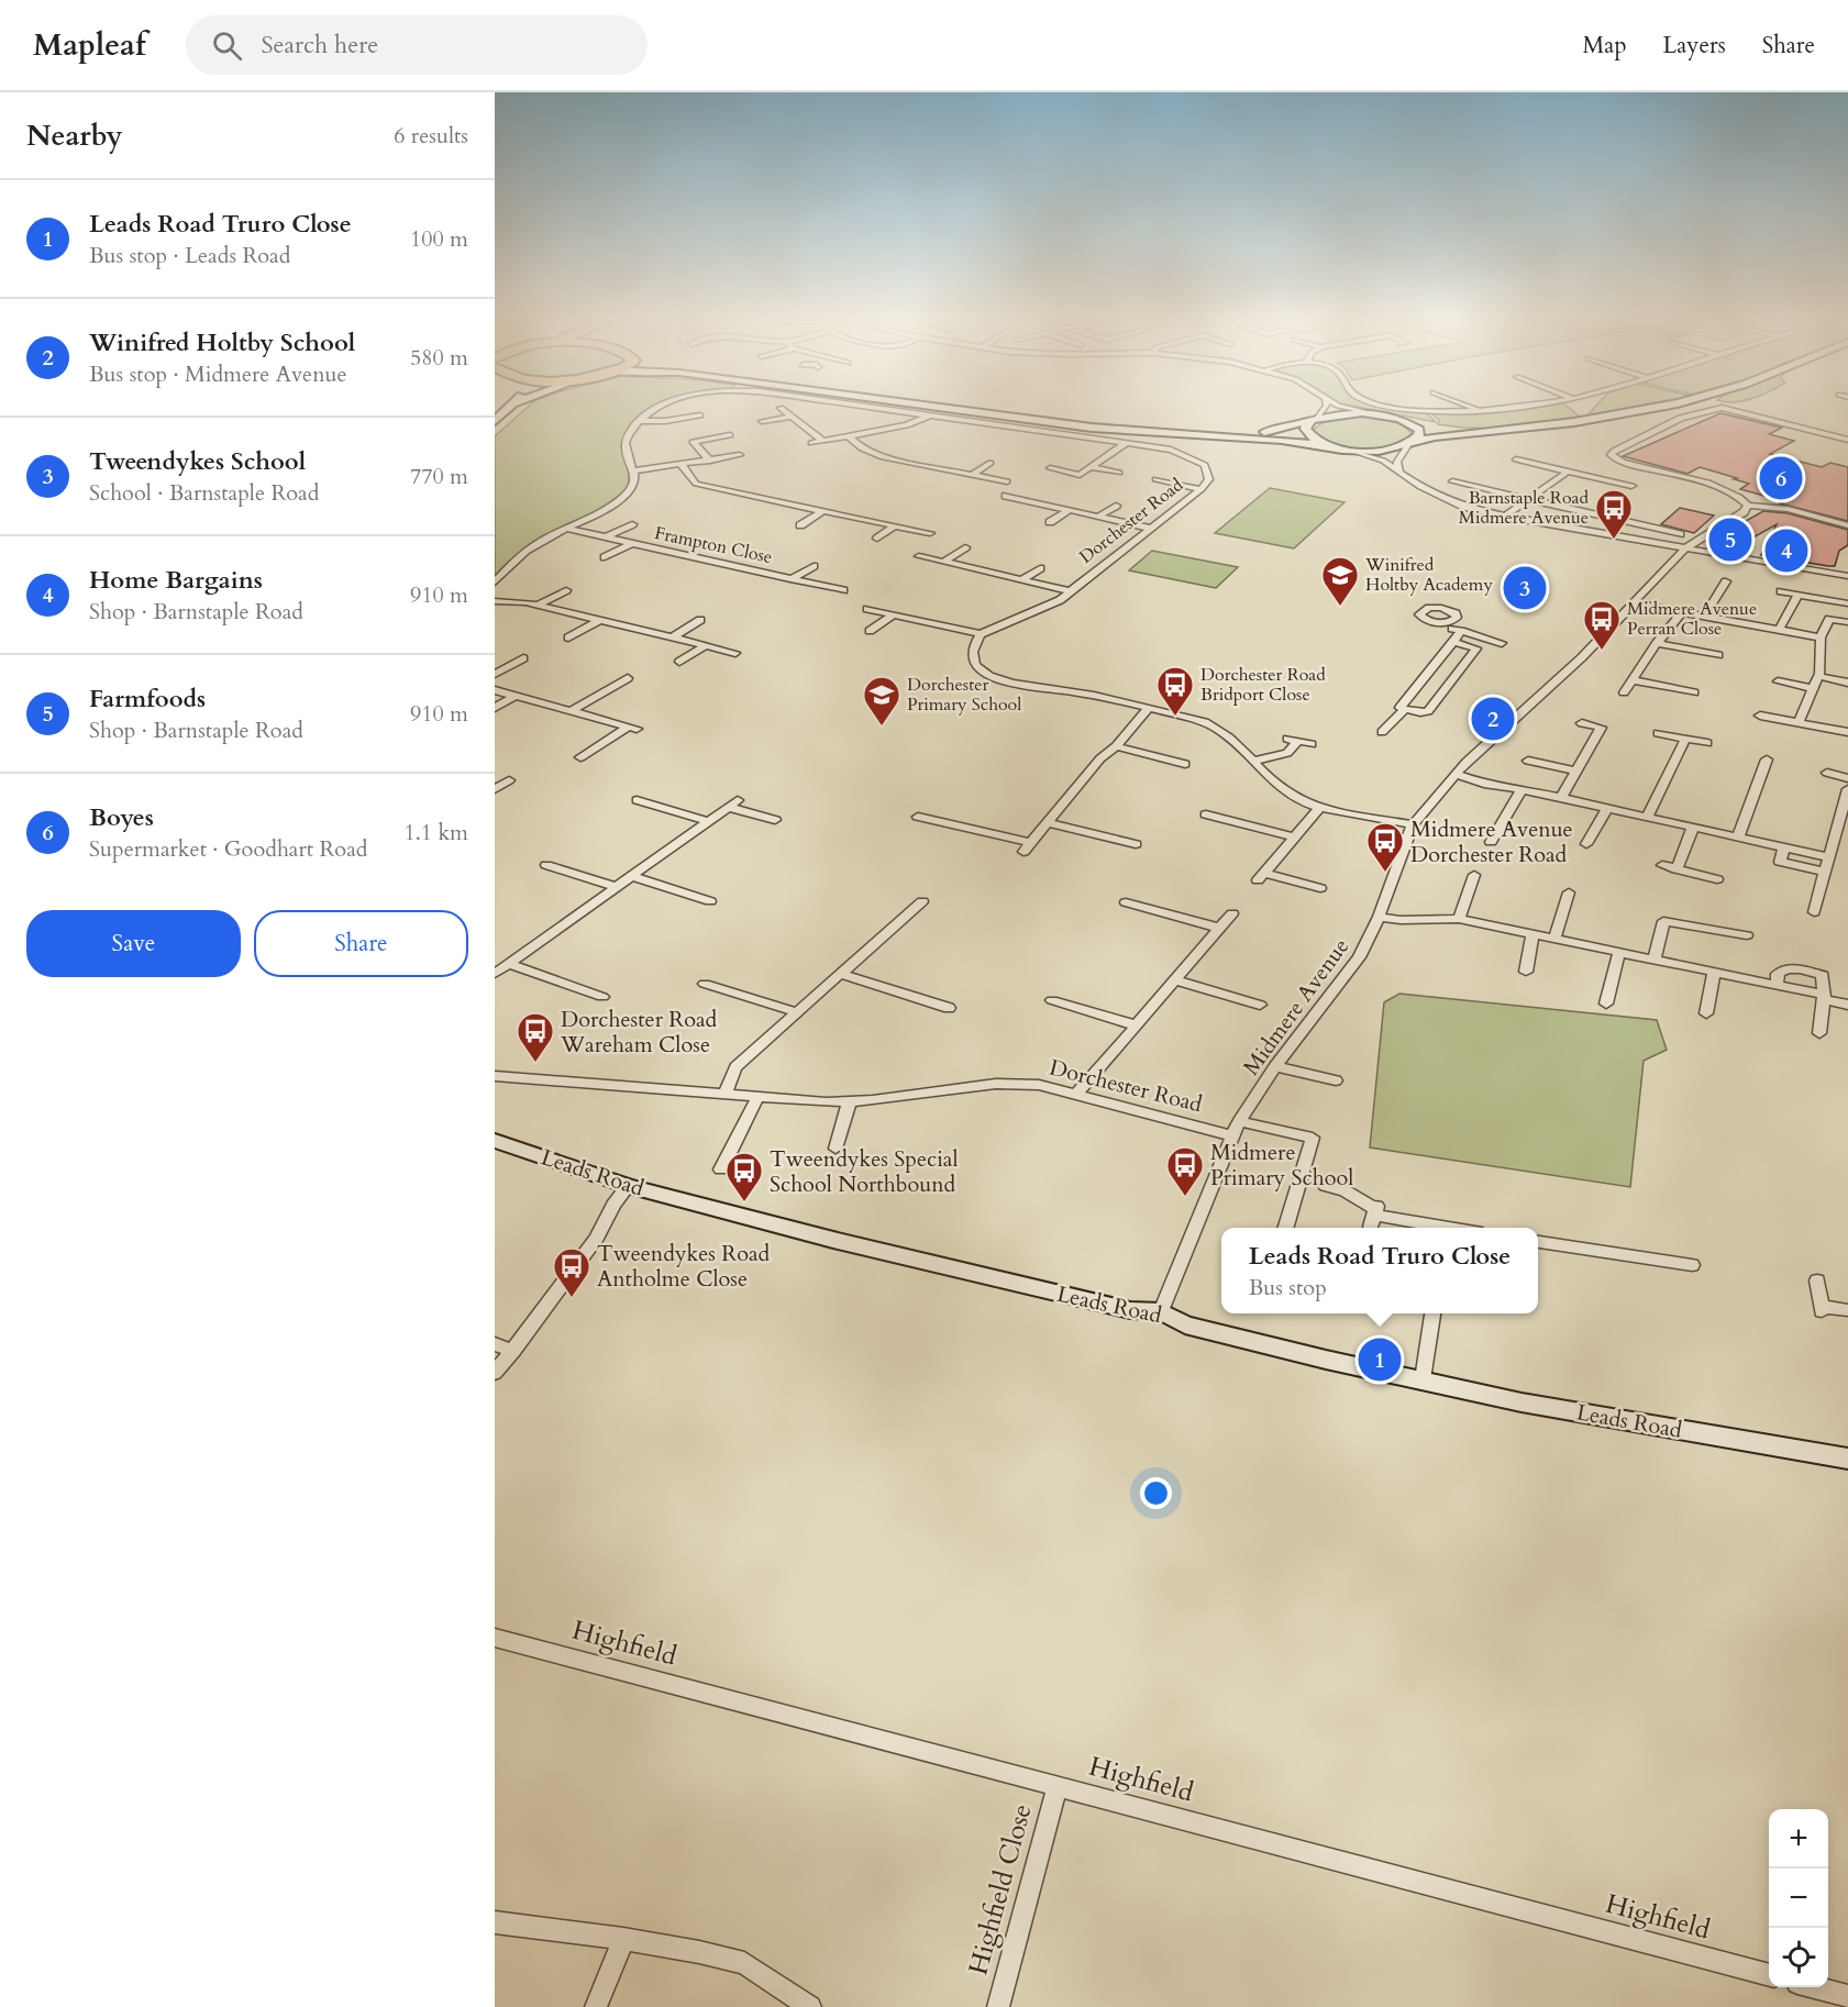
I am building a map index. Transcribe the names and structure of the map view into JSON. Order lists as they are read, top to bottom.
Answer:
{
  "streets": {
    "street": [
      "Dorchester Road",
      "Frampton Close",
      "Midmere Avenue",
      "Leads Road",
      "Highfield",
      "Highfield Close"
    ]
  },
  "crossings": [
    ["Dorchester Road", "Midmere Avenue"],
    ["Midmere Avenue", "Leads Road"],
    ["Highfield", "Highfield Close"]
  ],
  "places": {
    "bus stop": [
      "Barnstaple Road Midmere Avenue",
      "Midmere Avenue Perran Close",
      "Dorchester Road Bridport Close",
      "Midmere Avenue Dorchester Road",
      "Dorchester Road Wareham Close",
      "Midmere Primary School",
      "Tweendykes Special School Northbound",
      "Tweendykes Road Antholme Close"
    ],
    "school or university": ["Winifred Holtby Academy", "Dorchester Primary School"]
  },
  "page": {
    "header": "Mapleaf",
    "search": "Search here",
    "nav": ["Map", "Layers", "Share"],
    "heading": ["Nearby", "6 results"],
    "list": [
      {
        "mark": "1",
        "name": "Leads Road Truro Close",
        "note": "Bus stop · Leads Road",
        "value": "100 m"
      },
      {
        "mark": "2",
        "name": "Winifred Holtby School",
        "note": "Bus stop · Midmere Avenue",
        "value": "580 m"
      },
      {
        "mark": "3",
        "name": "Tweendykes School",
        "note": "School · Barnstaple Road",
        "value": "770 m"
      },
      {
        "mark": "4",
        "name": "Home Bargains",
        "note": "Shop · Barnstaple Road",
        "value": "910 m"
      },
      {
        "mark": "5",
        "name": "Farmfoods",
        "note": "Shop · Barnstaple Road",
        "value": "910 m"
      },
      {
        "mark": "6",
        "name": "Boyes",
        "note": "Supermarket · Goodhart Road",
        "value": "1.1 km"
      }
    ],
    "pins": [
      "6",
      "5",
      "4",
      "3",
      "2",
      "1"
    ],
    "buttons": ["Save", "Share"],
    "popup": ["Leads Road Truro Close", "Bus stop"],
    "map_buttons": ["+", "−"]
  }
}
